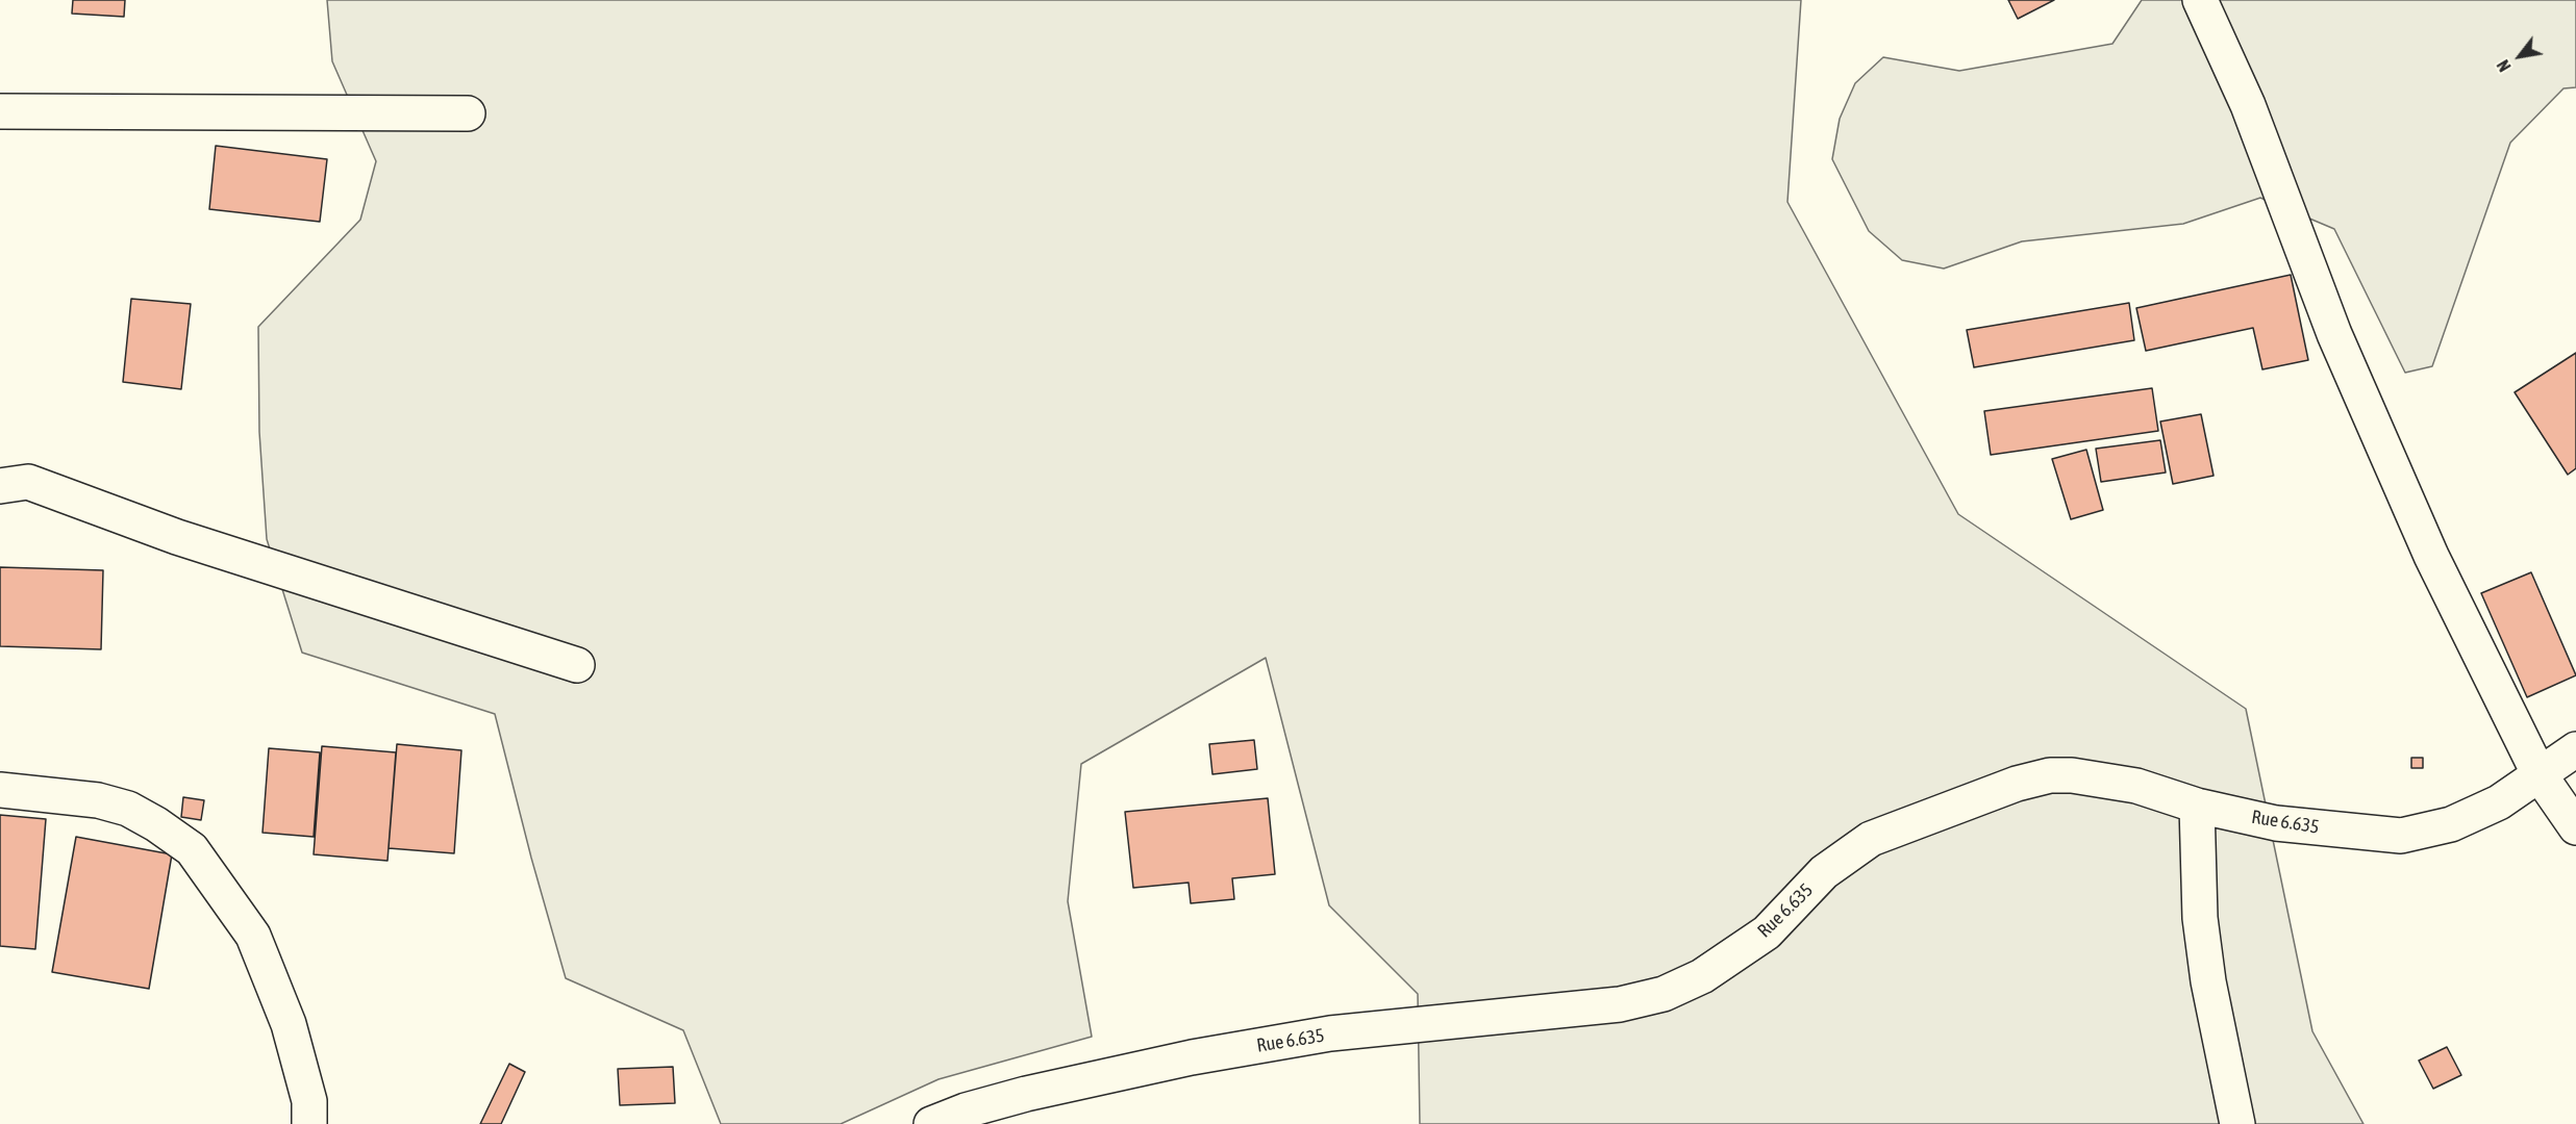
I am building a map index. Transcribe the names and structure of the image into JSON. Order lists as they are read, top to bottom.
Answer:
{
  "streets": {
    "street": ["Rue 6.635"]
  },
  "north": "bottom left"
}
